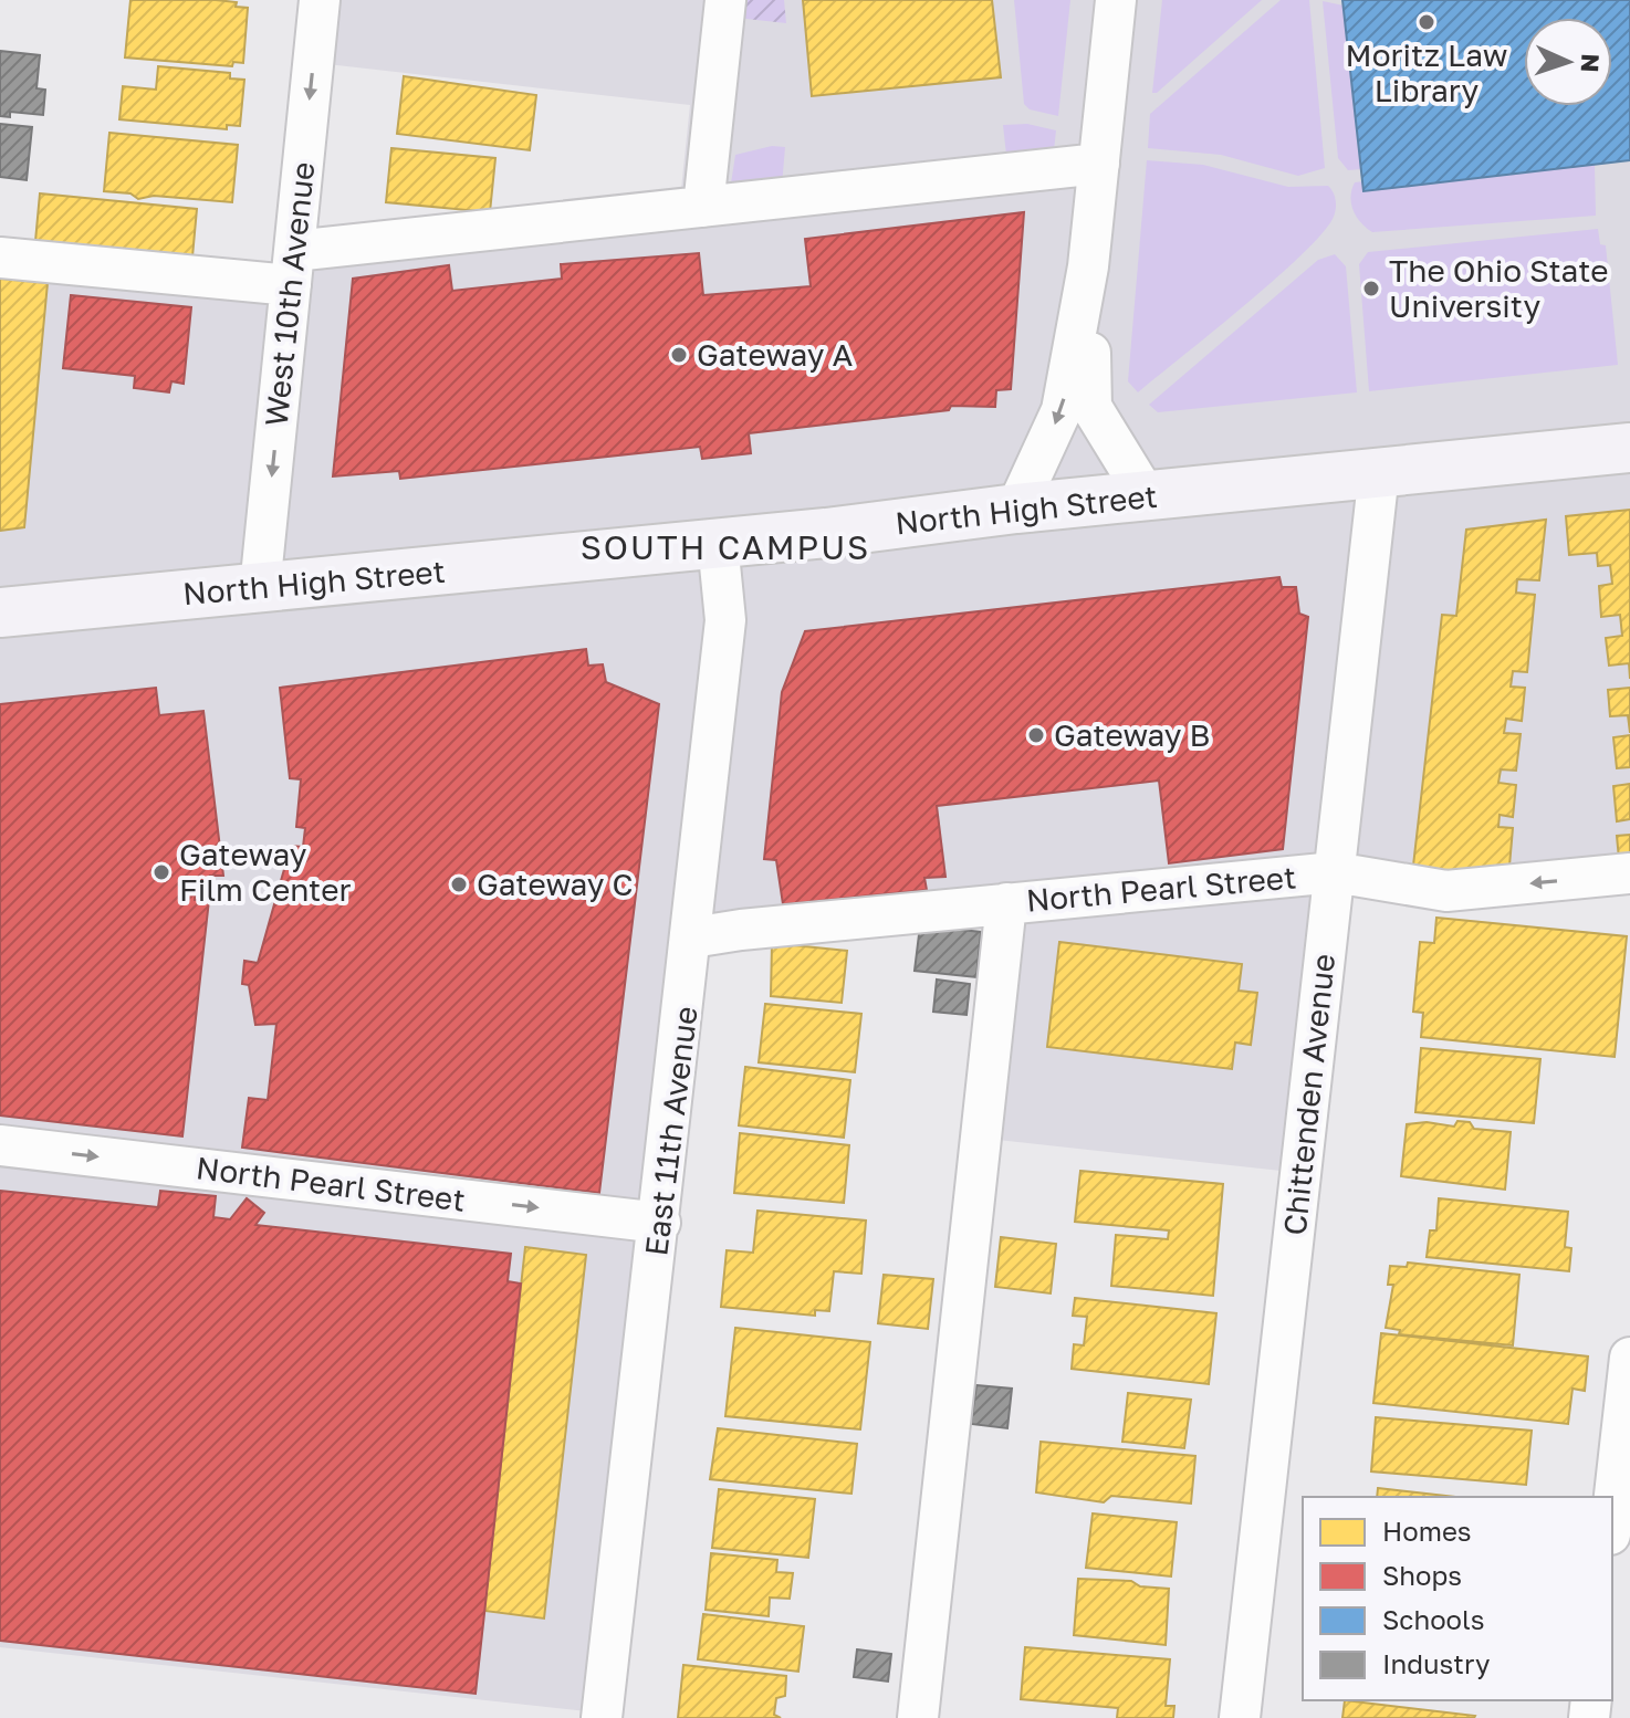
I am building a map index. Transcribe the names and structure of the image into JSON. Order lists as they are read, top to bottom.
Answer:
{
  "streets": {
    "main road": ["North High Street"],
    "street": [
      "West 10th Avenue",
      "North Pearl Street",
      "Chittenden Avenue",
      "East 11th Avenue"
    ]
  },
  "crossings": [
    ["West 10th Avenue", "North High Street"],
    ["North High Street", "Chittenden Avenue"],
    ["North High Street", "East 11th Avenue"],
    ["North Pearl Street", "Chittenden Avenue"],
    ["North Pearl Street", "East 11th Avenue"]
  ],
  "one_way": ["West 10th Avenue"],
  "districts": ["SOUTH CAMPUS"],
  "places": [
    "Moritz Law Library",
    "The Ohio State University",
    "Gateway A",
    "Gateway B",
    "Gateway Film Center",
    "Gateway C"
  ],
  "legend": [
    "Homes",
    "Shops",
    "Schools",
    "Industry"
  ],
  "north": "right"
}
